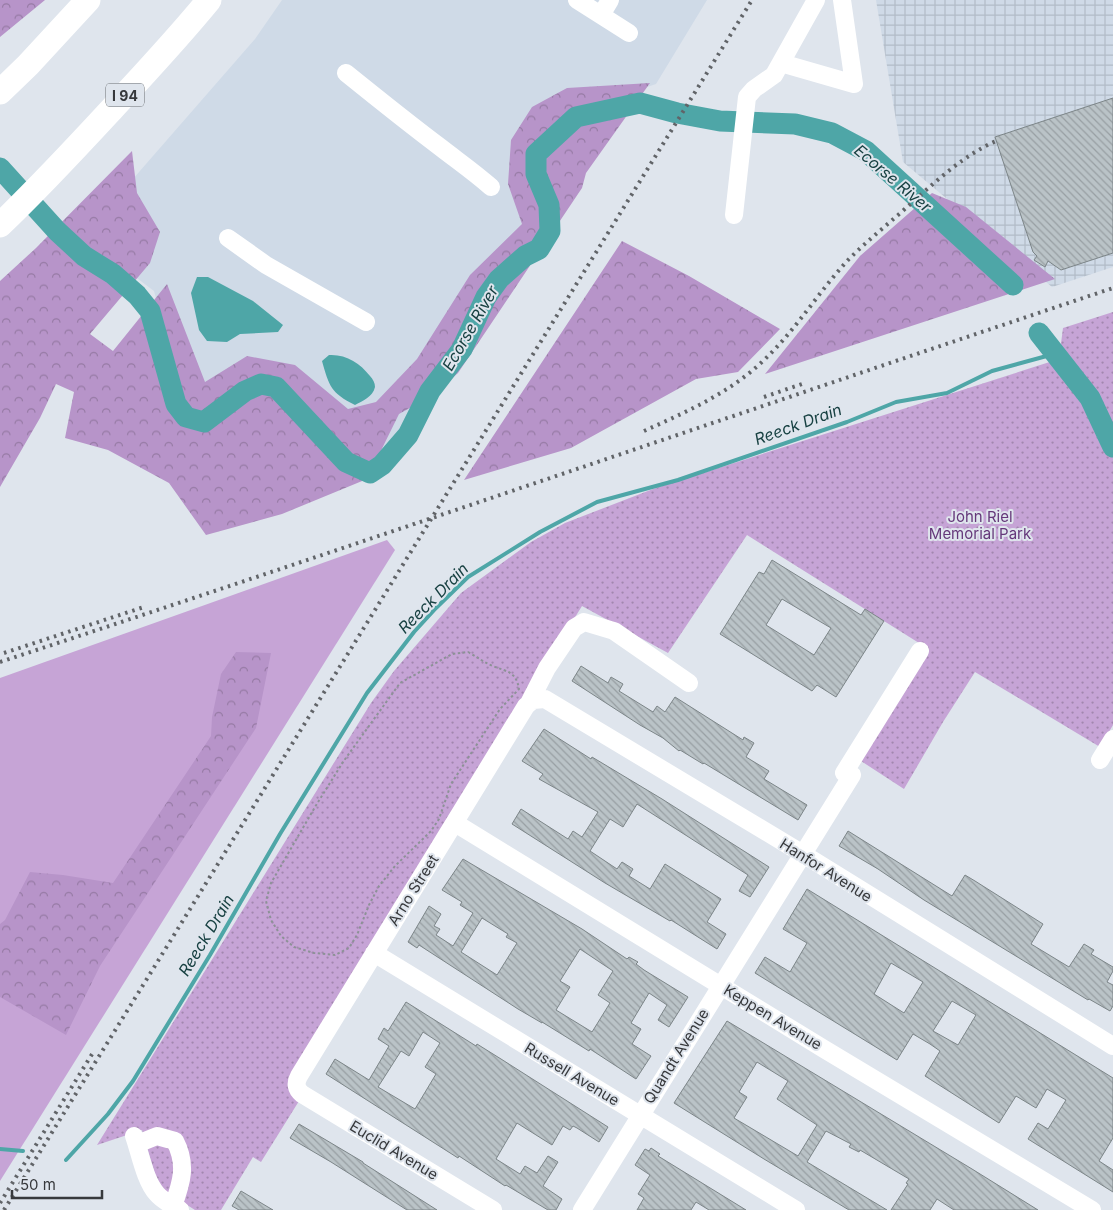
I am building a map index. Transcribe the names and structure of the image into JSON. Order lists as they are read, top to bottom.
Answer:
{
  "streets": {
    "highway": ["I 94"],
    "street": [
      "Hanfor Avenue",
      "Arno Street",
      "Keppen Avenue",
      "Quandt Avenue",
      "Russell Avenue",
      "Euclid Avenue"
    ]
  },
  "crossings": [
    ["Hanfor Avenue", "Arno Street"],
    ["Hanfor Avenue", "Quandt Avenue"],
    ["Arno Street", "Keppen Avenue"],
    ["Arno Street", "Russell Avenue"],
    ["Arno Street", "Euclid Avenue"],
    ["Keppen Avenue", "Quandt Avenue"],
    ["Quandt Avenue", "Russell Avenue"]
  ],
  "water": ["Ecorse River", "Reeck Drain"],
  "parks": ["John Riel Memorial Park"],
  "scale_bar": "50 m"
}
